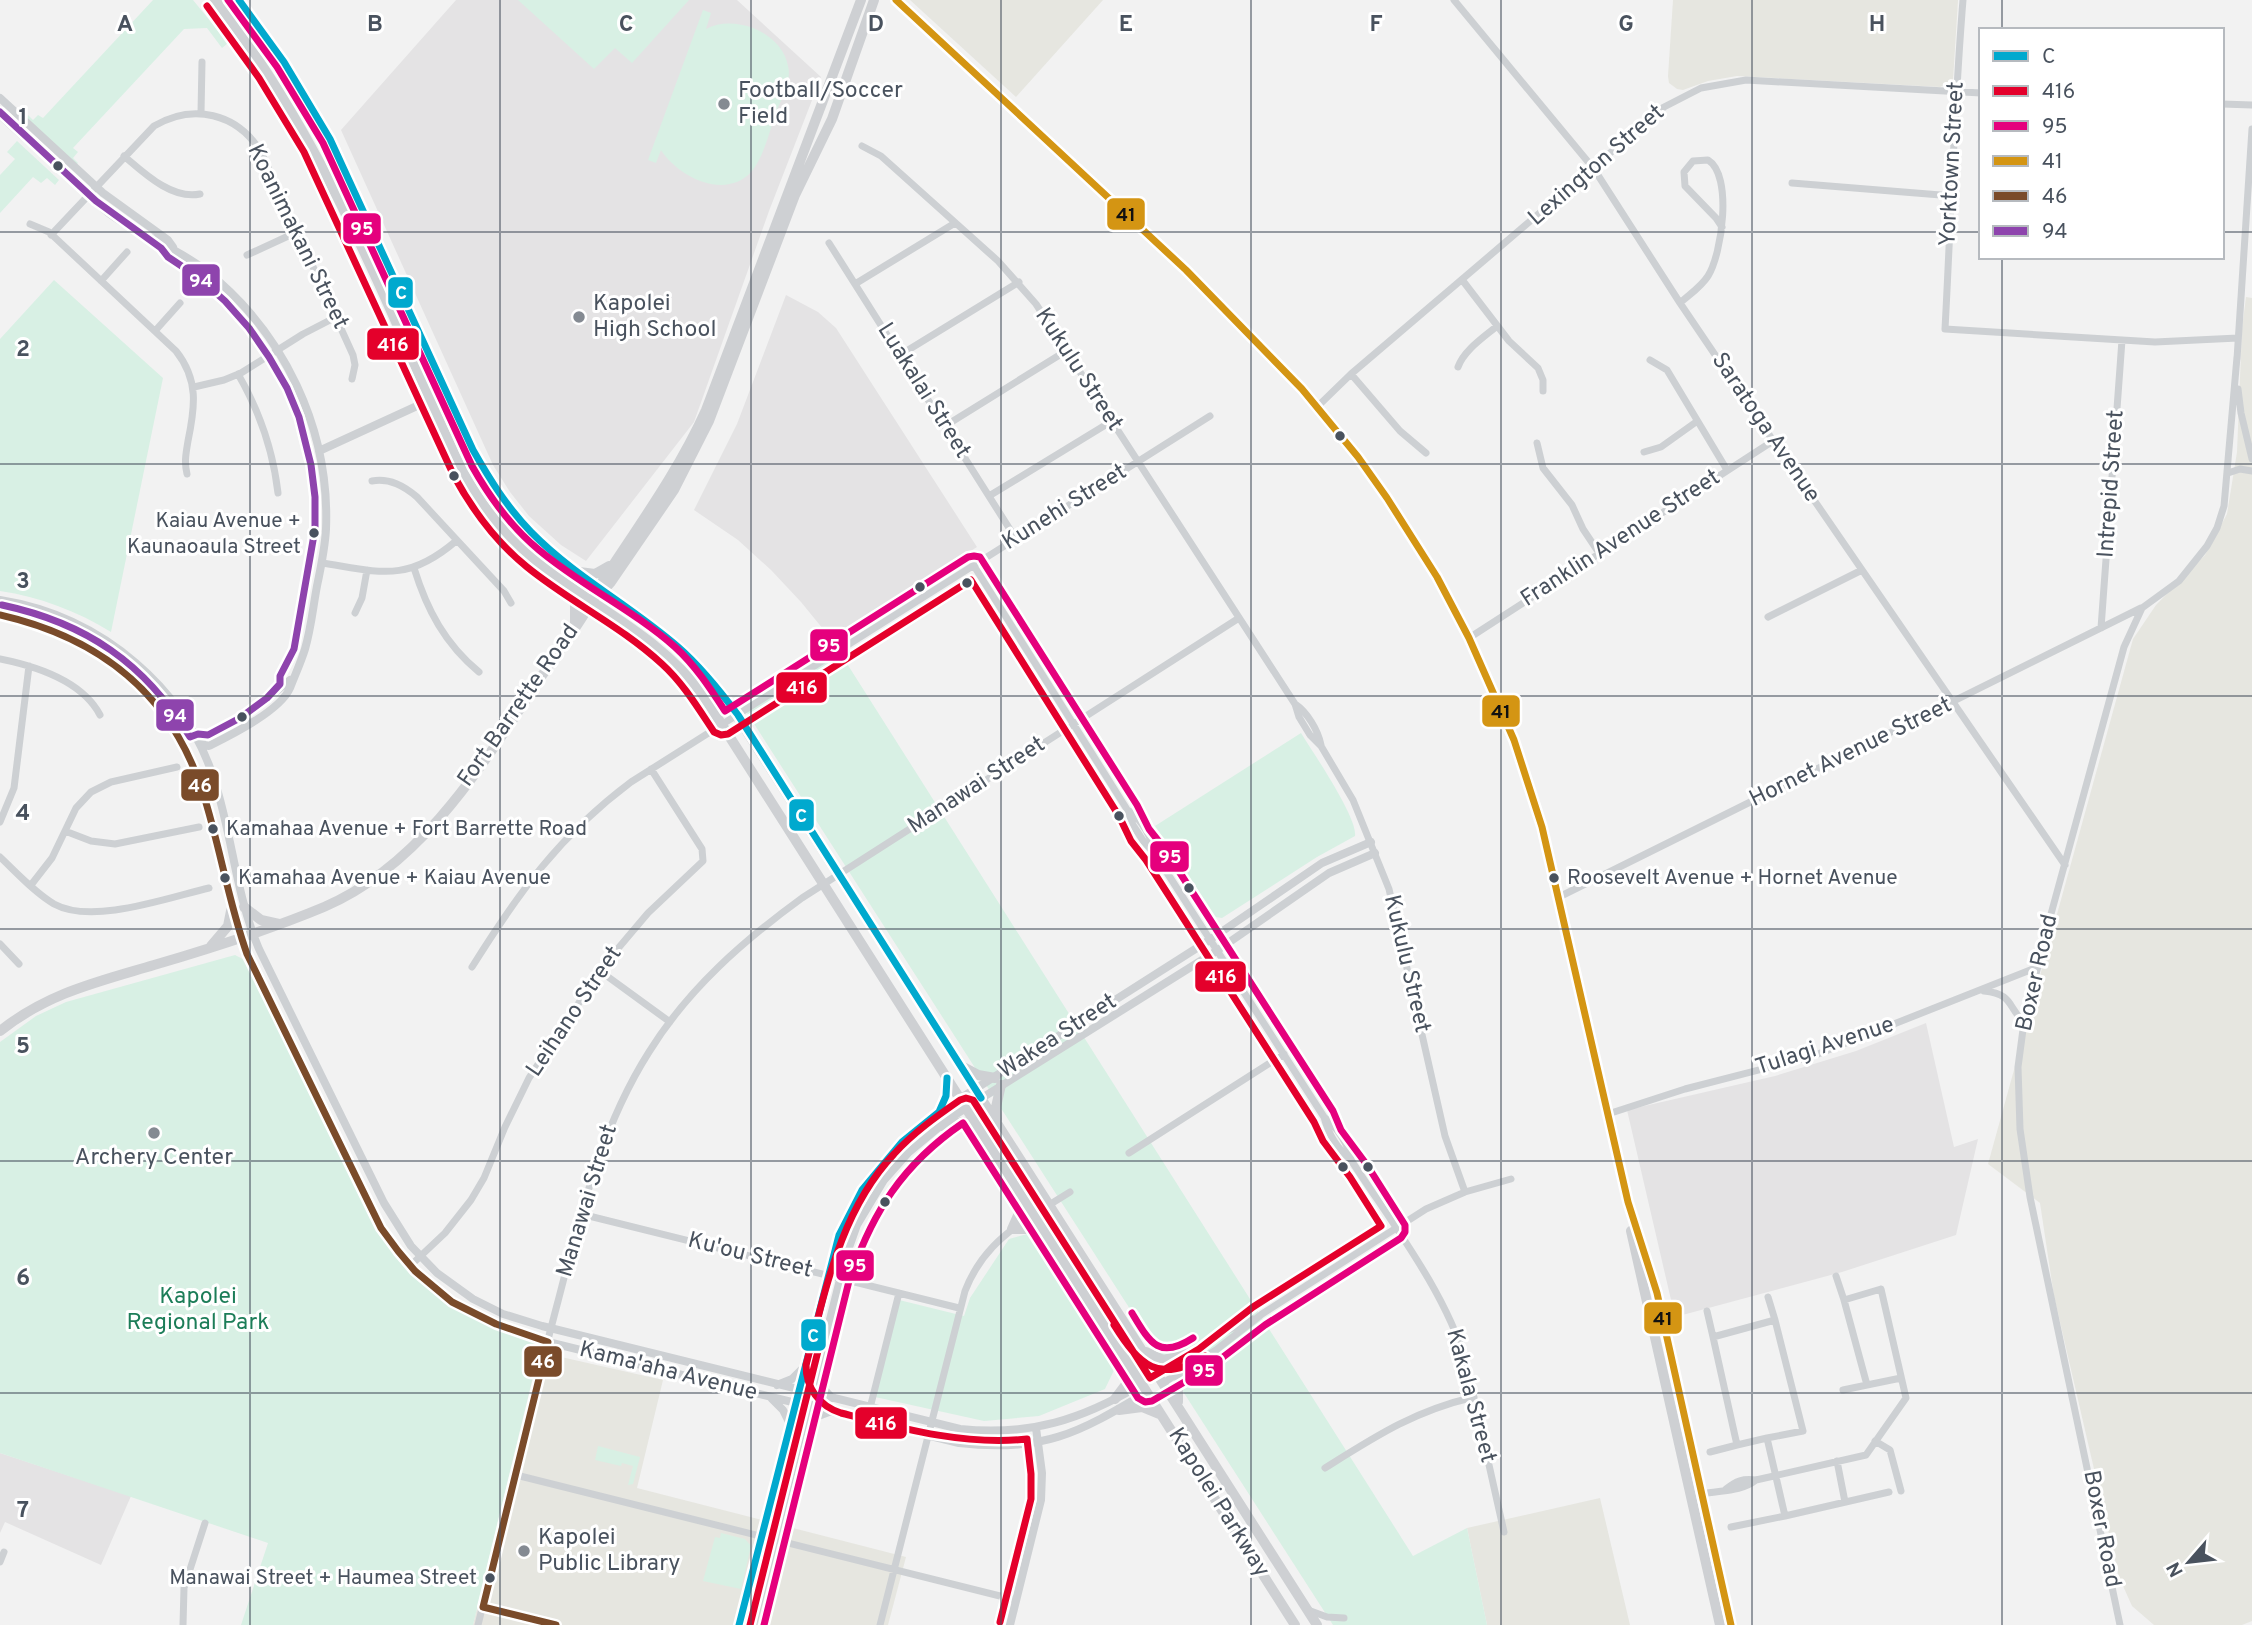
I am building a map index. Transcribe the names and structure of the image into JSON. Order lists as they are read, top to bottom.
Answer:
{
  "streets": {
    "main road": ["Fort Barrette Road", "Kapolei Parkway"],
    "street": [
      "Yorktown Street",
      "Lexington Street",
      "Koanimakani Street",
      "Kukulu Street",
      "Luakalai Street",
      "Saratoga Avenue",
      "Intrepid Street",
      "Kunehi Street",
      "Franklin Avenue Street",
      "Hornet Avenue Street",
      "Manawai Street",
      "Boxer Road",
      "Leihano Street",
      "Wakea Street",
      "Tulagi Avenue",
      "Ku'ou Street",
      "Kama'aha Avenue",
      "Kakala Street"
    ]
  },
  "crossings": [
    ["Yorktown Street", "Lexington Street"],
    ["Yorktown Street", "Intrepid Street"],
    ["Lexington Street", "Saratoga Avenue"],
    ["Kukulu Street", "Kunehi Street"],
    ["Kukulu Street", "Manawai Street"],
    ["Kukulu Street", "Wakea Street"],
    ["Luakalai Street", "Kunehi Street"],
    ["Saratoga Avenue", "Franklin Avenue Street"],
    ["Saratoga Avenue", "Hornet Avenue Street"],
    ["Saratoga Avenue", "Boxer Road"],
    ["Intrepid Street", "Hornet Avenue Street"],
    ["Kunehi Street", "Leihano Street"],
    ["Kunehi Street", "Kakala Street"],
    ["Kunehi Street", "Kapolei Parkway"],
    ["Fort Barrette Road", "Kama'aha Avenue"],
    ["Fort Barrette Road", "Kapolei Parkway"],
    ["Hornet Avenue Street", "Boxer Road"],
    ["Manawai Street", "Ku'ou Street"],
    ["Manawai Street", "Kama'aha Avenue"],
    ["Manawai Street", "Kakala Street"],
    ["Manawai Street", "Kapolei Parkway"],
    ["Boxer Road", "Tulagi Avenue"],
    ["Leihano Street", "Kama'aha Avenue"],
    ["Wakea Street", "Ku'ou Street"],
    ["Wakea Street", "Kama'aha Avenue"],
    ["Wakea Street", "Kakala Street"],
    ["Wakea Street", "Kapolei Parkway"],
    ["Kama'aha Avenue", "Kapolei Parkway"]
  ],
  "parks": ["Kapolei Regional Park"],
  "places": [
    "Football/Soccer Field",
    "Kapolei High School",
    "Kaiau Avenue + Kaunaoaula Street",
    "Kamahaa Avenue + Fort Barrette Road",
    "Kamahaa Avenue + Kaiau Avenue",
    "Roosevelt Avenue + Hornet Avenue",
    "Archery Center",
    "Kapolei Public Library",
    "Manawai Street + Haumea Street"
  ],
  "lines": [
    "transit line C",
    "transit line 95",
    "transit line 41",
    "transit line 416",
    "transit line 94",
    "transit line 46"
  ],
  "legend": [
    "C",
    "416",
    "95",
    "41",
    "46",
    "94"
  ],
  "north": "bottom left",
  "grid": {
    "columns": [
      "A",
      "B",
      "C",
      "D",
      "E",
      "F",
      "G",
      "H"
    ],
    "rows": [
      "1",
      "2",
      "3",
      "4",
      "5",
      "6",
      "7"
    ]
  }
}
